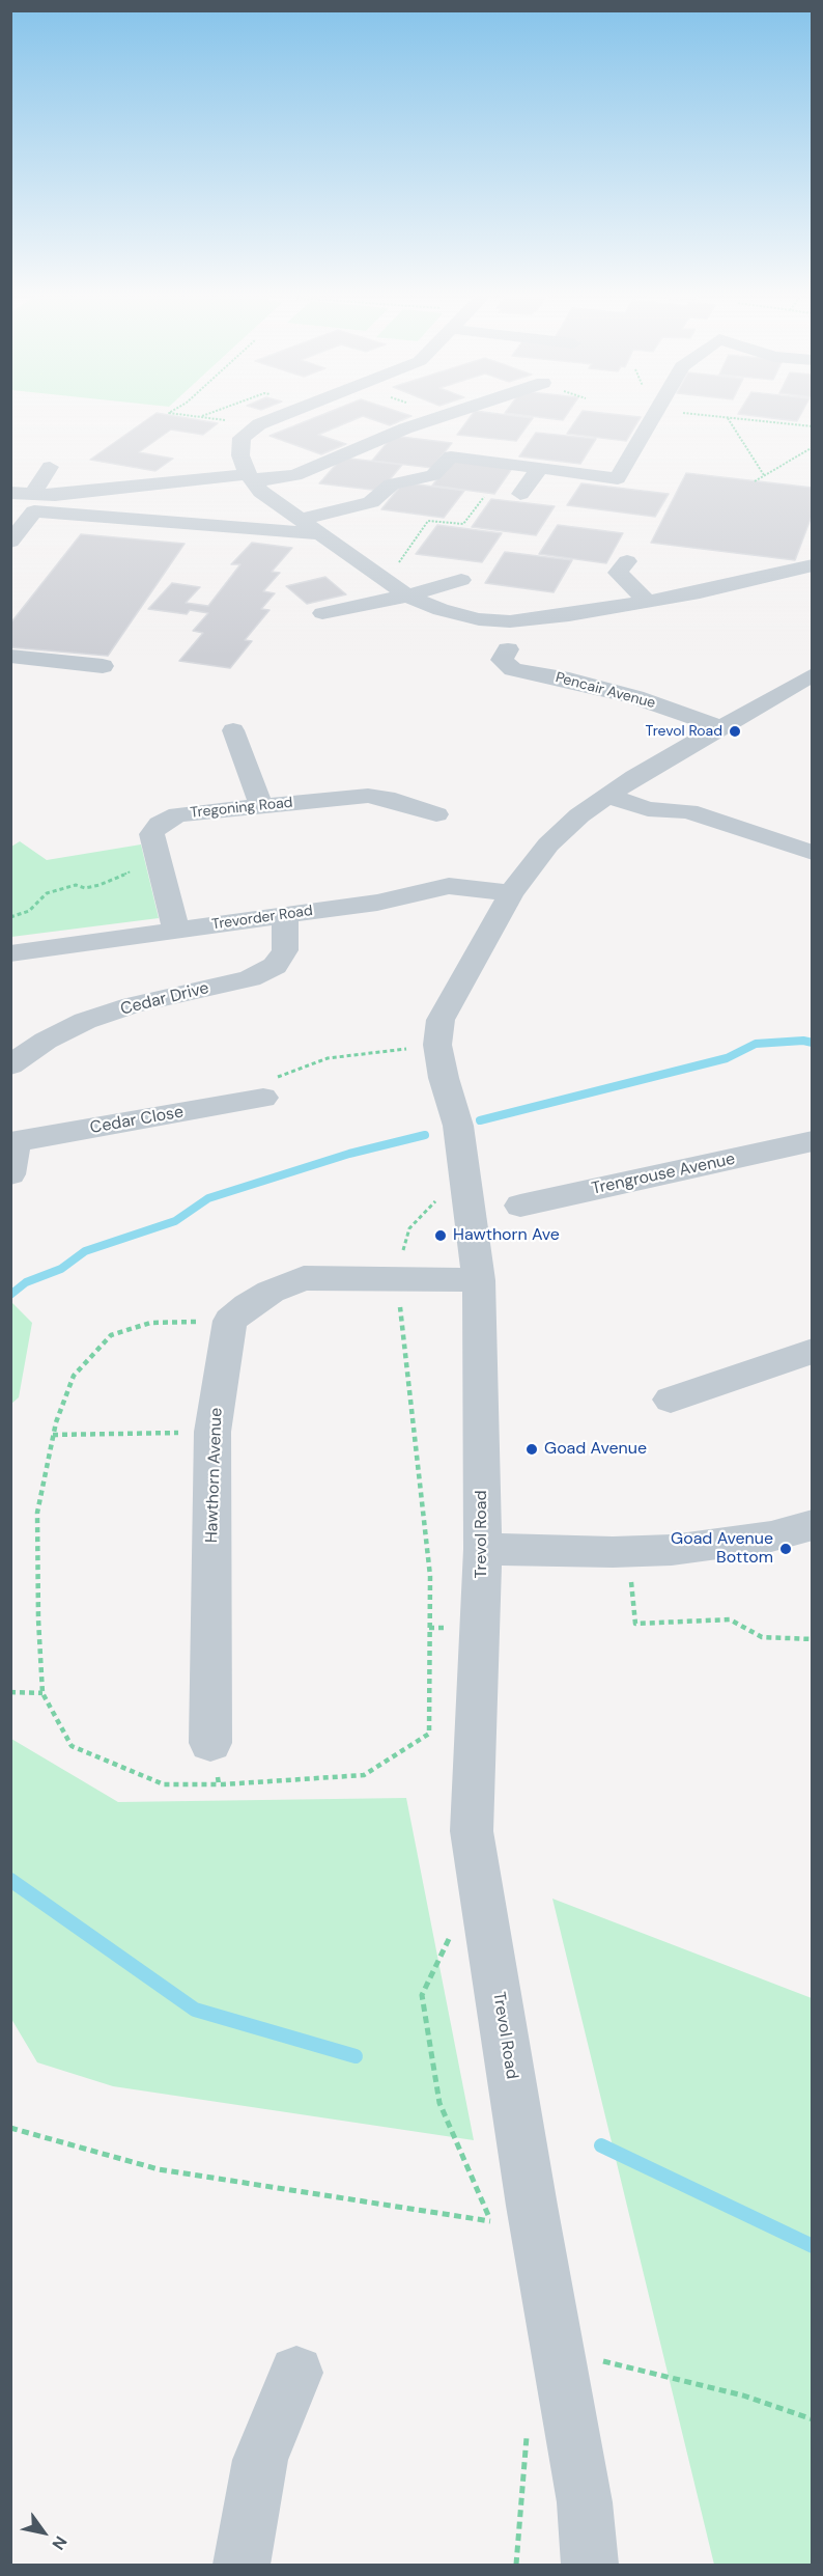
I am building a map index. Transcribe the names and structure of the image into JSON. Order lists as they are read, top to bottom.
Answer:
{
  "streets": {
    "street": [
      "Pencair Avenue",
      "Tregoning Road",
      "Trevorder Road",
      "Cedar Drive",
      "Cedar Close",
      "Trengrouse Avenue",
      "Hawthorn Avenue",
      "Trevol Road"
    ]
  },
  "crossings": [
    ["Pencair Avenue", "Trevol Road"],
    ["Tregoning Road", "Trevorder Road"],
    ["Trevorder Road", "Cedar Drive"],
    ["Trevorder Road", "Trevol Road"]
  ],
  "places": [
    "Trevol Road",
    "Hawthorn Ave",
    "Goad Avenue",
    "Goad Avenue Bottom"
  ],
  "north": "bottom right"
}
